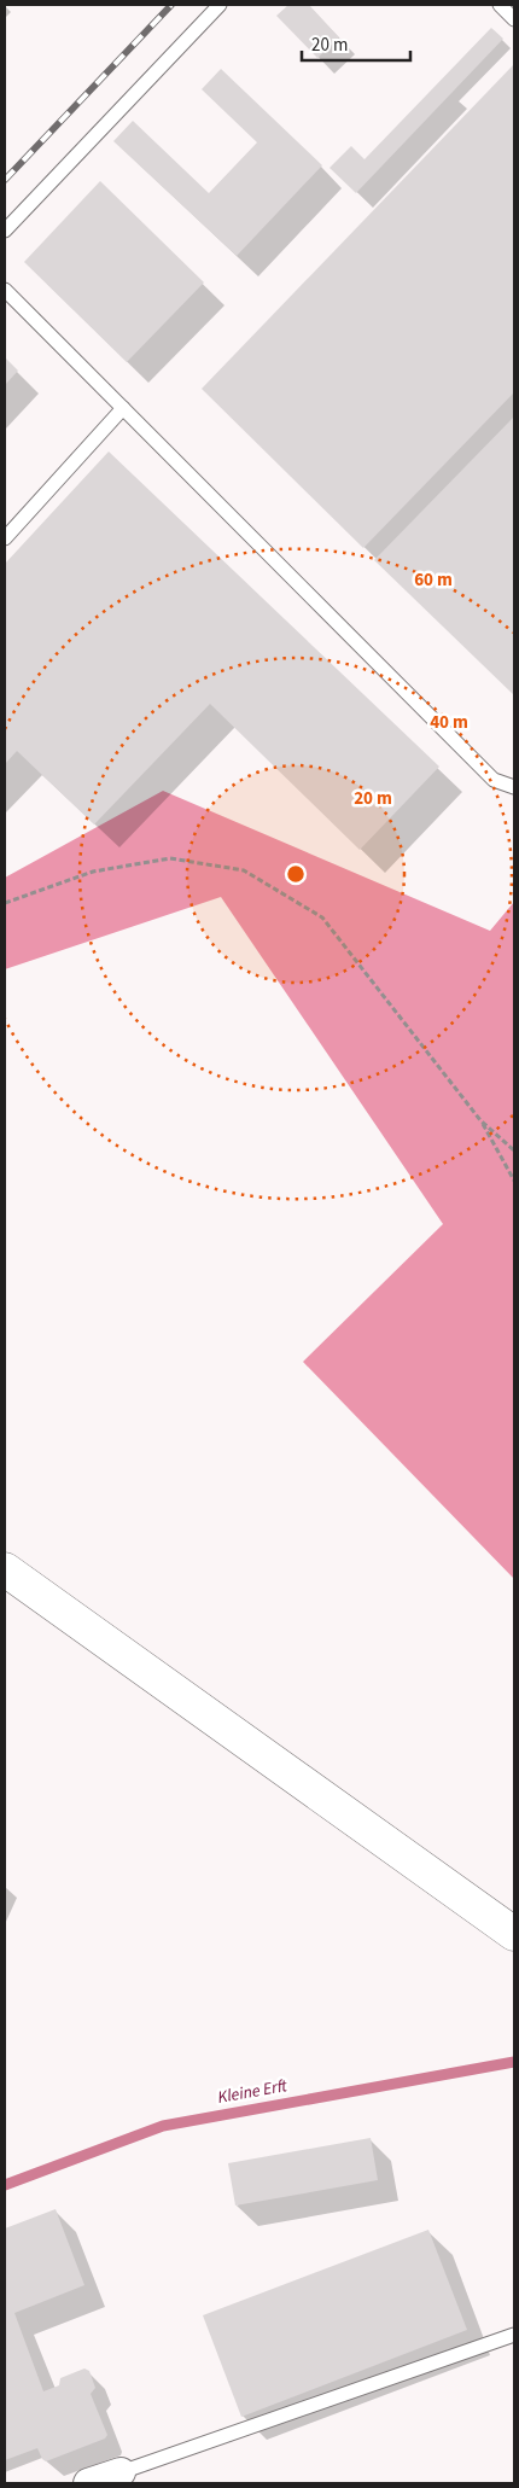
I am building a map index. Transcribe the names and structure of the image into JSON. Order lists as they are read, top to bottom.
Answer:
{
  "water": ["Kleine Erft"],
  "scale_bar": "20 m",
  "rings": ["60 m", "40 m", "20 m"]
}
